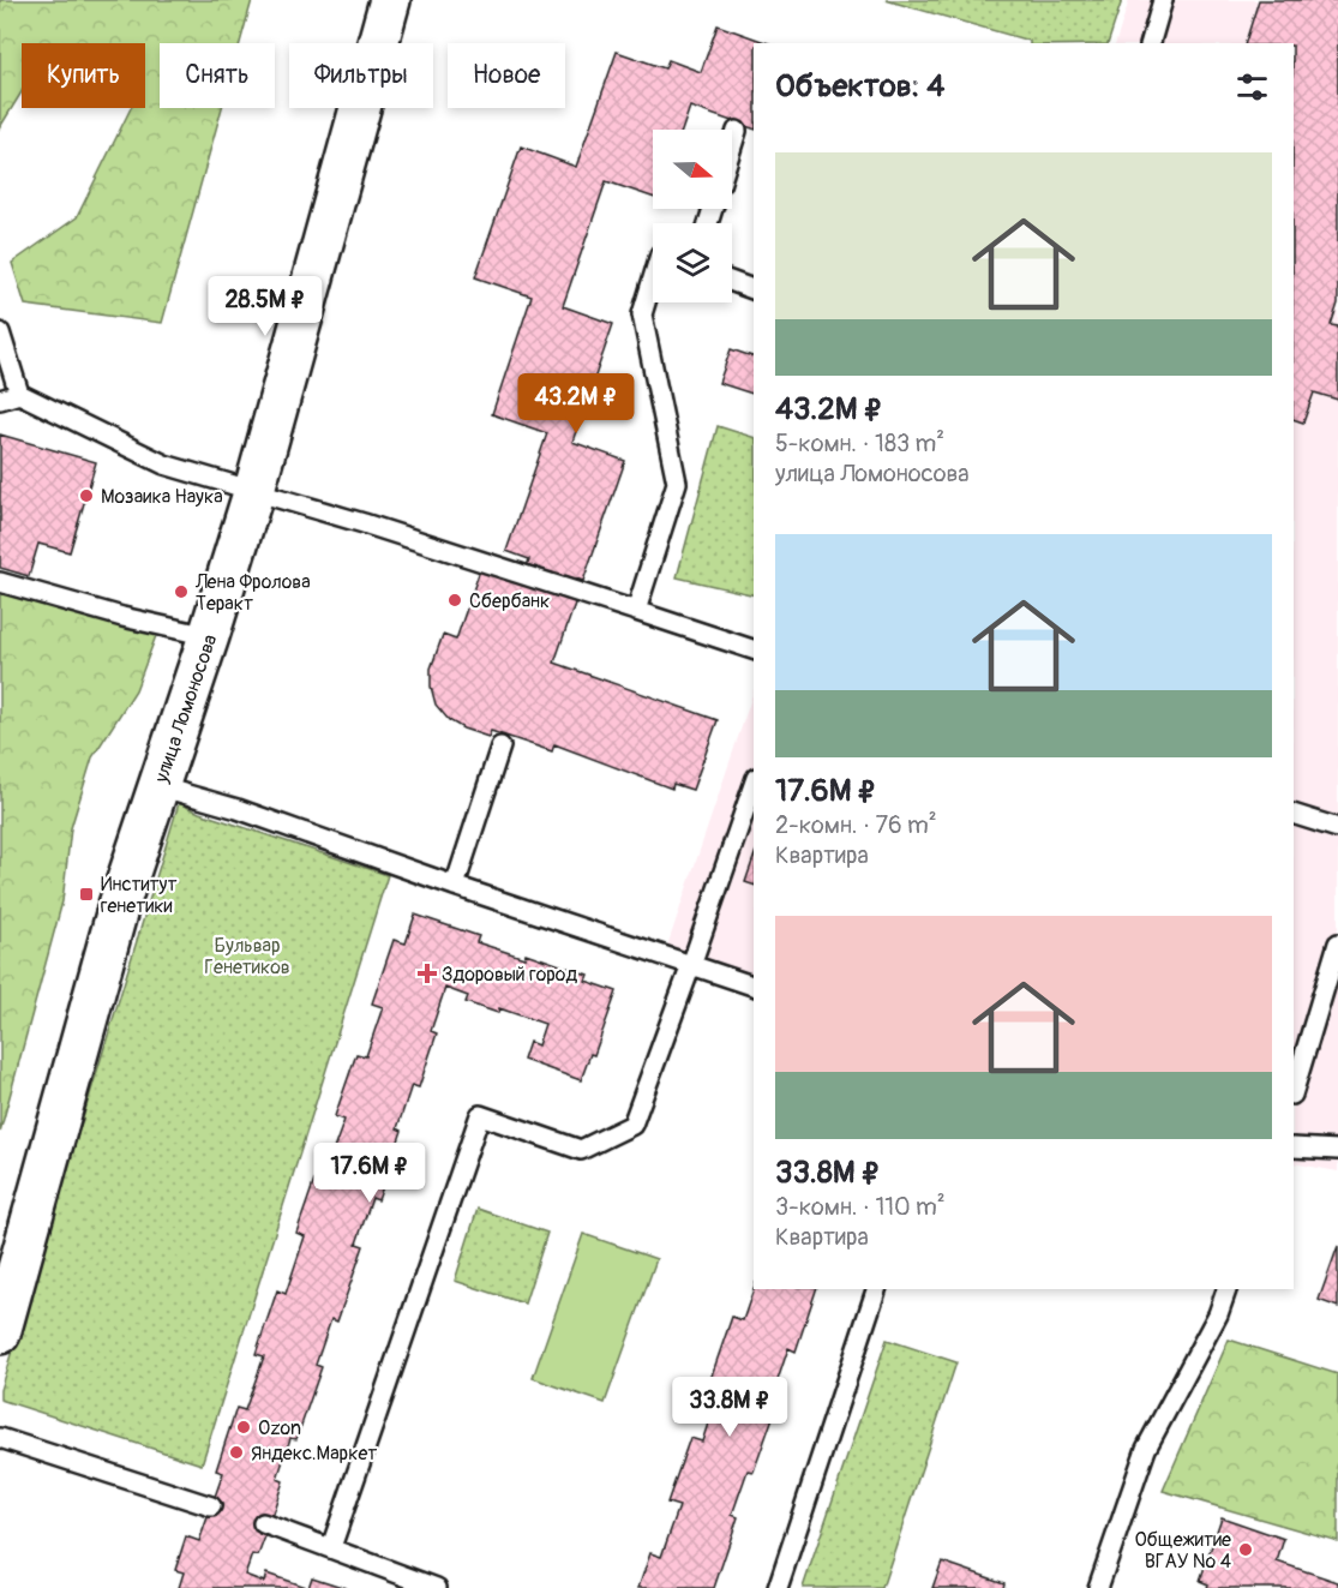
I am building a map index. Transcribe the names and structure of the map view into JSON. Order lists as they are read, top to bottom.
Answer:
{
  "streets": {
    "main road": ["улица Ломоносова"]
  },
  "parks": ["Бульвар Генетиков"],
  "places": {
    "other": [
      "Мозаика Наука",
      "Лена Фролова Теракт",
      "Сбербанк",
      "Ozon",
      "Яндекс.Маркет",
      "Общежитие ВГАУ № 4"
    ],
    "transit": ["Институт генетики"],
    "health": ["Здоровый город"]
  },
  "north": "right",
  "page": {
    "chip": [
      "Купить",
      "Снять",
      "Фильтры",
      "Новое"
    ],
    "heading": "Объектов: 4",
    "list": [
      {
        "name": "43.2M ₽",
        "note": "5-комн. · 183 m² · улица Ломоносова"
      },
      {
        "name": "17.6M ₽",
        "note": "2-комн. · 76 m² · Квартира"
      },
      {
        "name": "33.8M ₽",
        "note": "3-комн. · 110 m² · Квартира"
      }
    ],
    "price": [
      "28.5M ₽",
      "43.2M ₽",
      "17.6M ₽",
      "33.8M ₽"
    ]
  }
}
